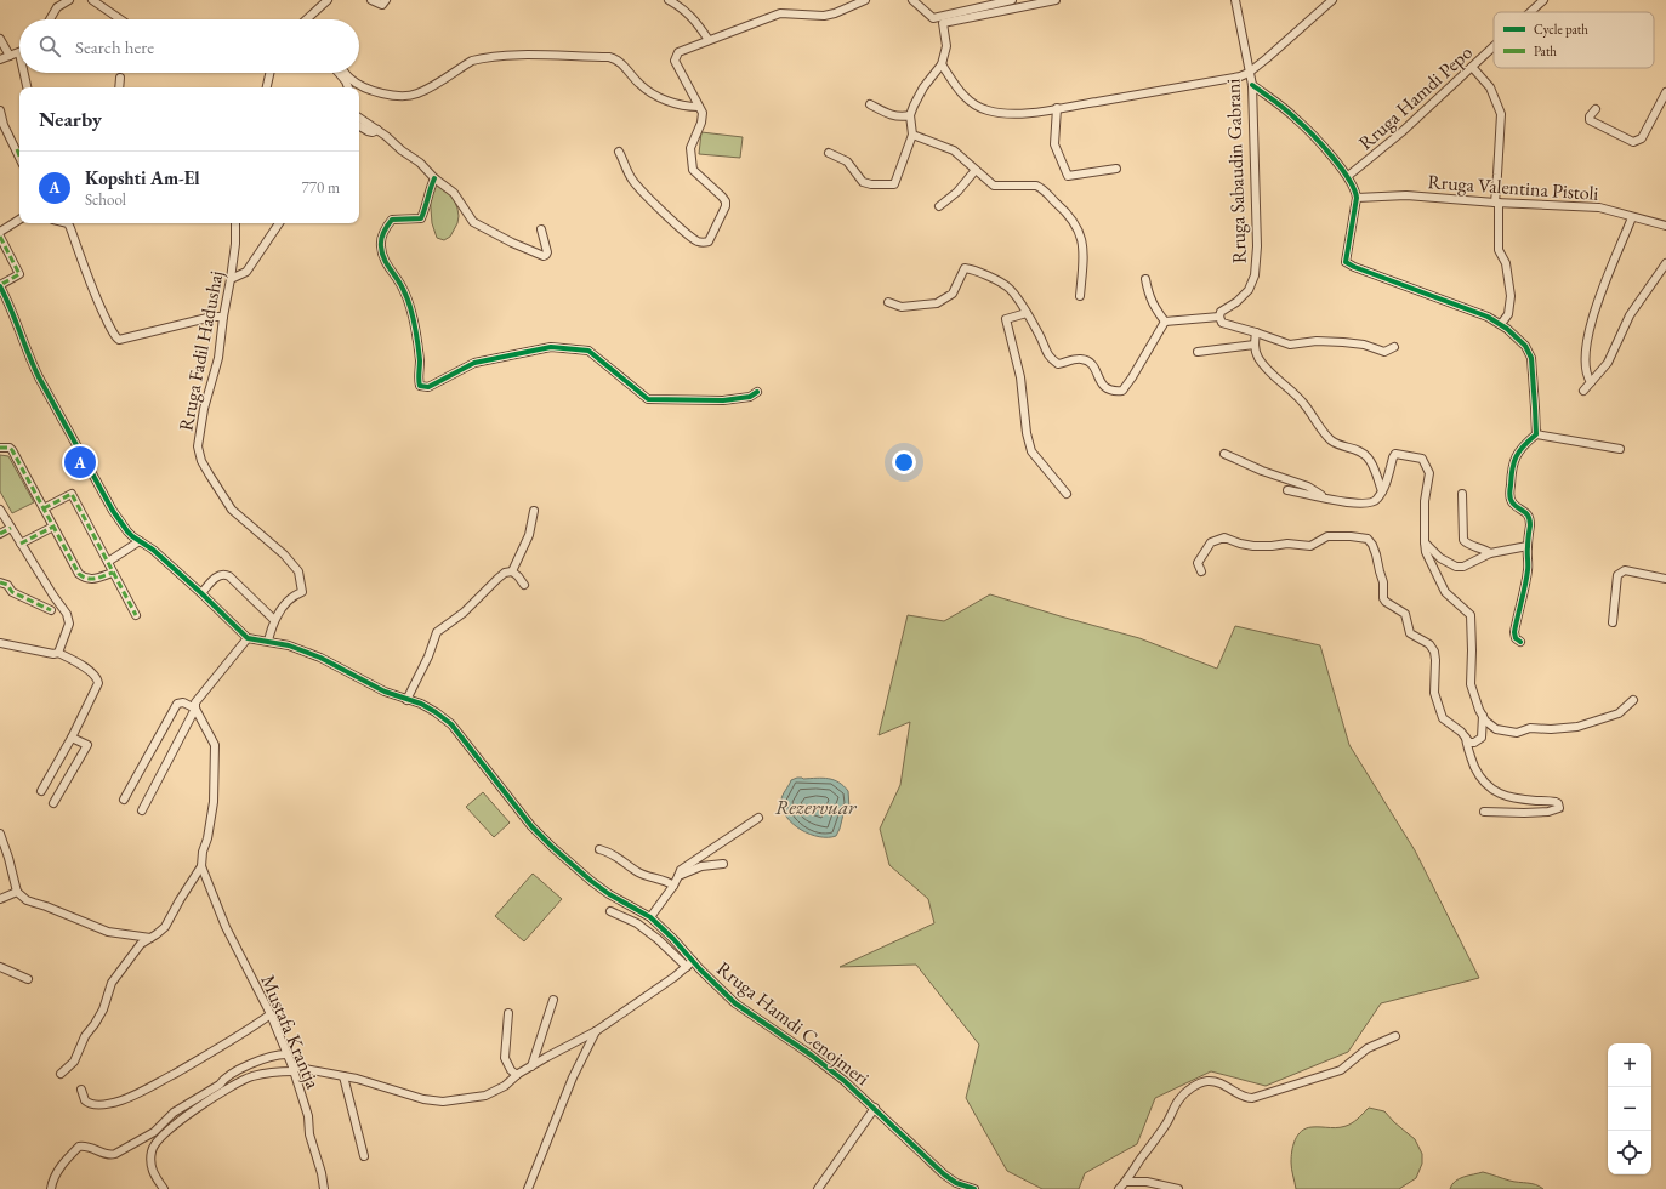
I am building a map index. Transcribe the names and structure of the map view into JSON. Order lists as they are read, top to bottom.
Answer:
{
  "streets": {
    "street": [
      "Rruga Hamdi Pepo",
      "Rruga Sabaudin Gabrani",
      "Rruga Valentina Pistoli",
      "Rruga Fadil Hadushaj",
      "Rruga Hamdi Cenojmeri",
      "Mustafa Krantja"
    ]
  },
  "crossings": [
    ["Rruga Fadil Hadushaj", "Rruga Hamdi Cenojmeri"]
  ],
  "water": ["Rezervuar"],
  "legend": ["Cycle path", "Path"],
  "page": {
    "search": "Search here",
    "heading": "Nearby",
    "list": [
      {
        "mark": "A",
        "name": "Kopshti Am-El",
        "note": "School",
        "value": "770 m"
      }
    ],
    "pins": "A",
    "map_buttons": ["+", "−"]
  }
}
